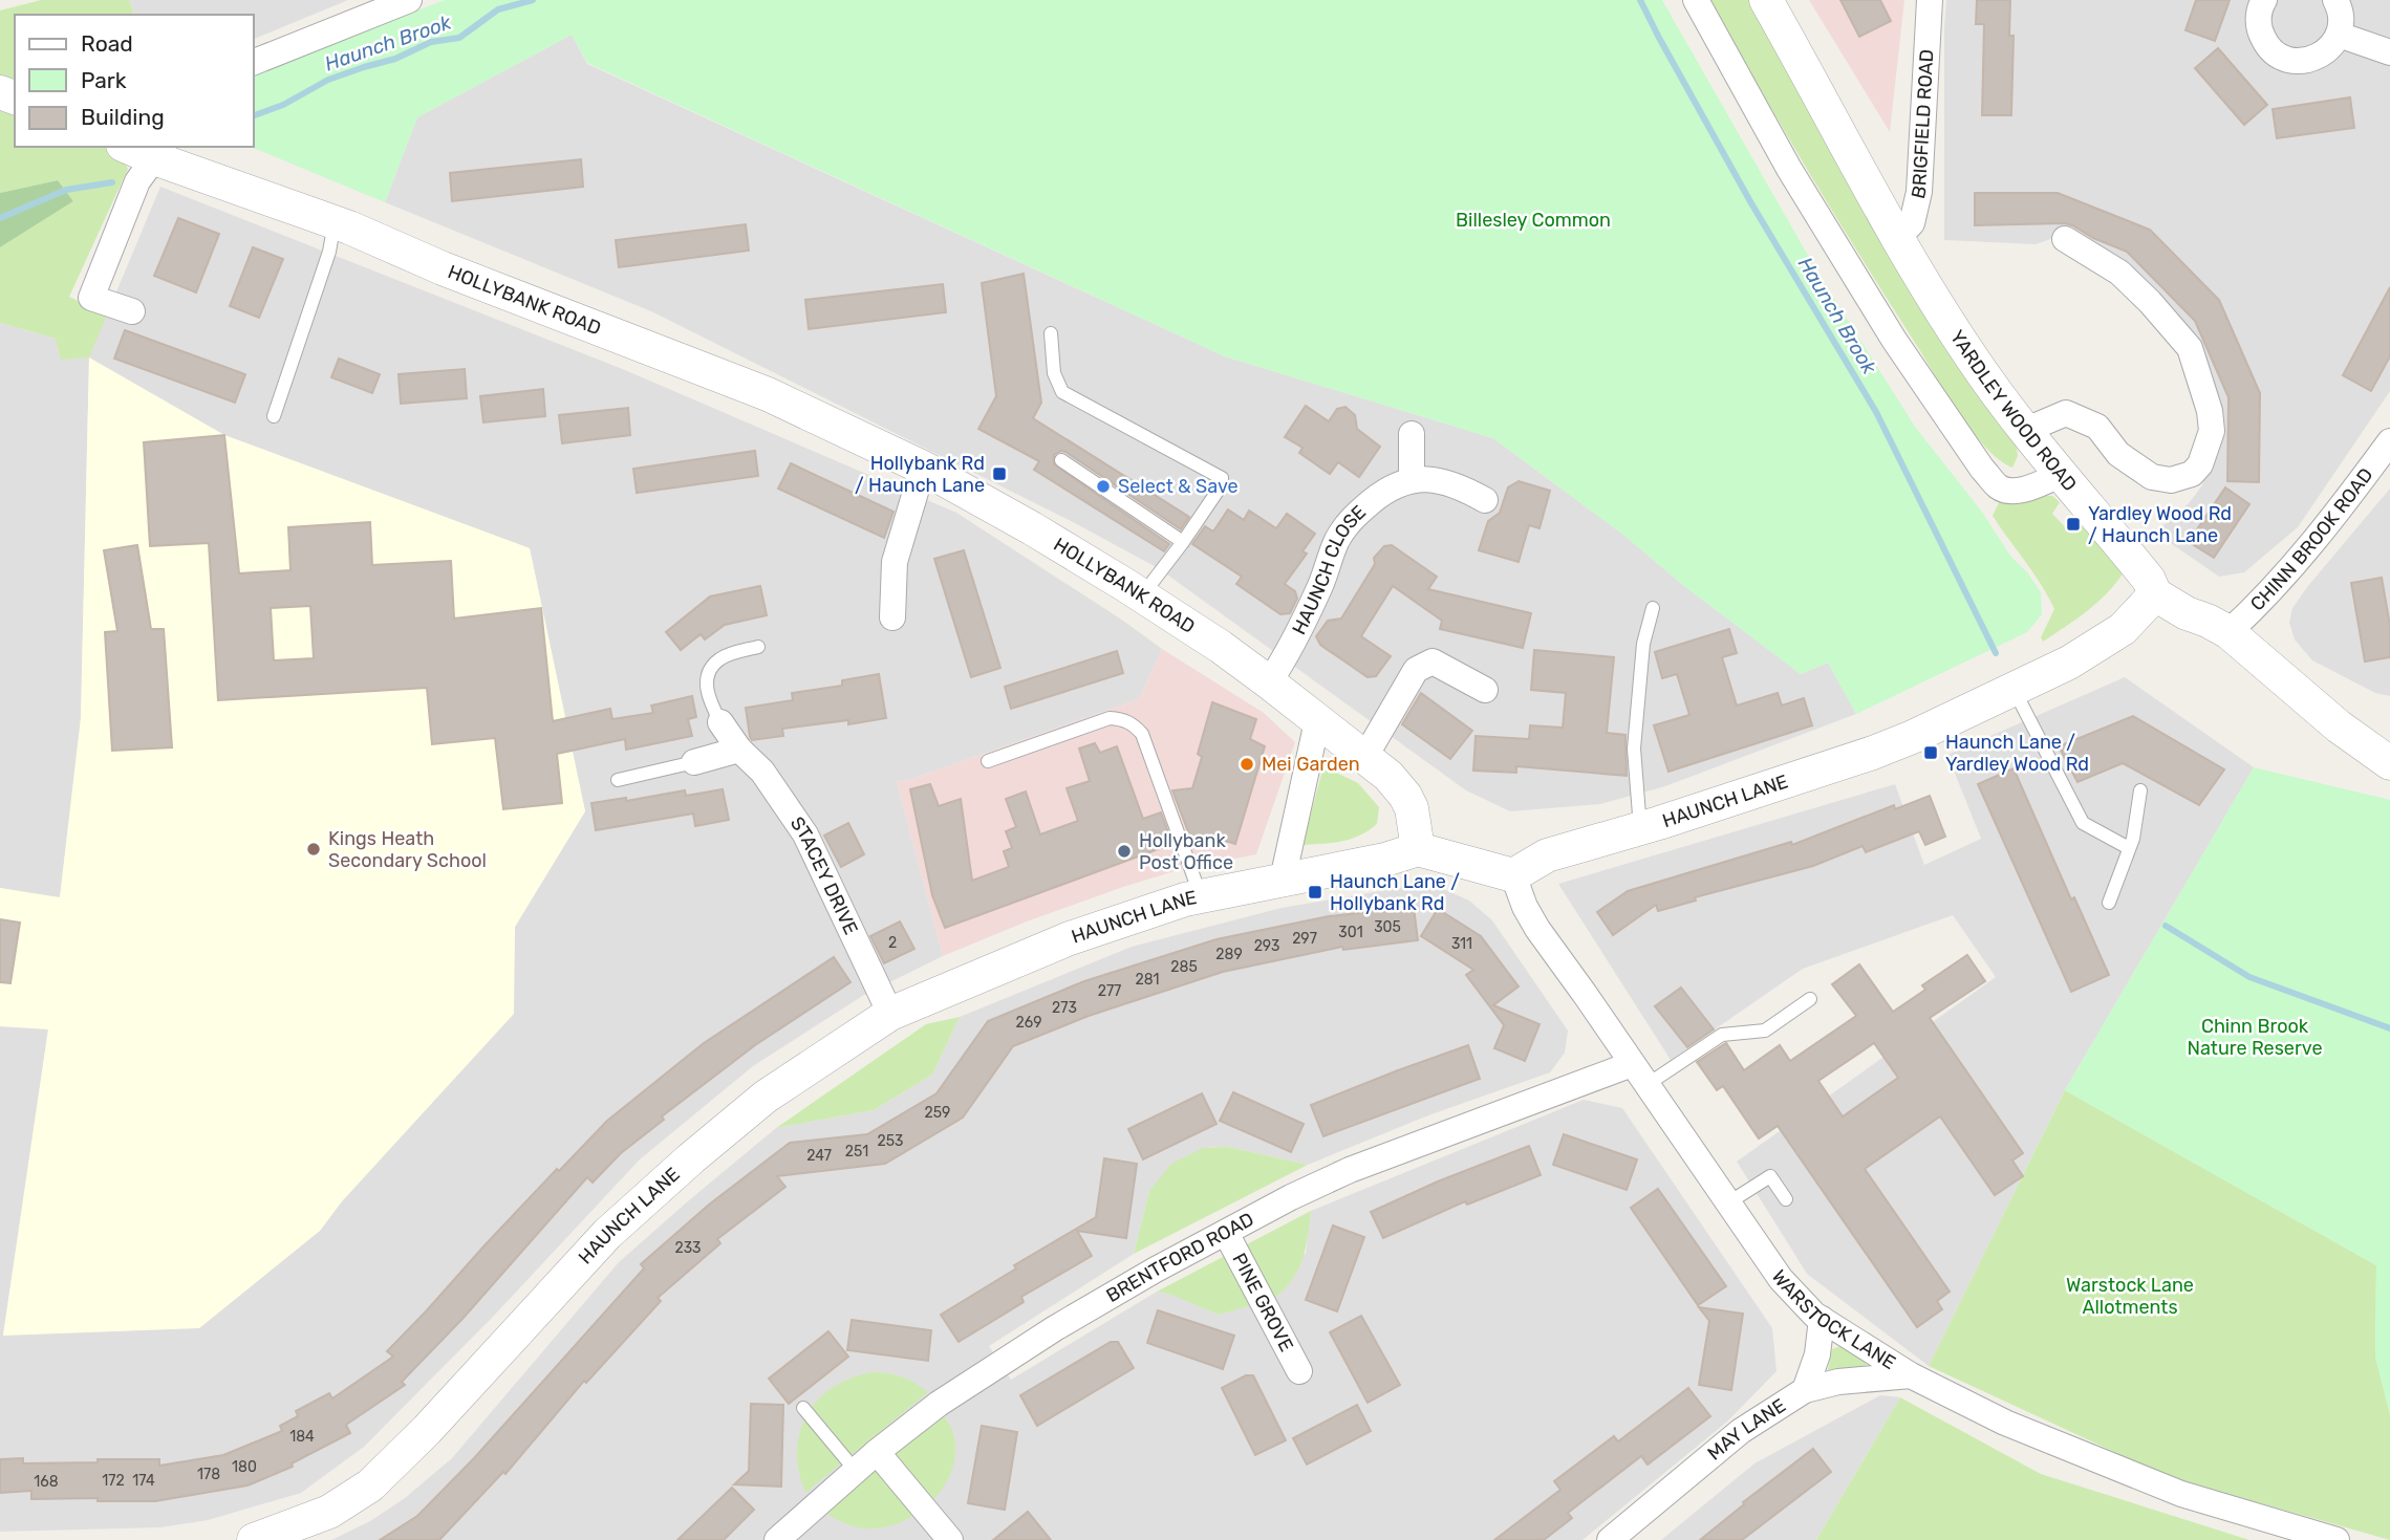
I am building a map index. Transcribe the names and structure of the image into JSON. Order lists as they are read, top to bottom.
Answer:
{
  "streets": {
    "street": [
      "BRIGFIELD ROAD",
      "HOLLYBANK ROAD",
      "YARDLEY WOOD ROAD",
      "CHINN BROOK ROAD",
      "HAUNCH CLOSE",
      "HAUNCH LANE",
      "STACEY DRIVE",
      "BRENTFORD ROAD",
      "PINE GROVE",
      "WARSTOCK LANE",
      "MAY LANE"
    ]
  },
  "crossings": [
    ["BRIGFIELD ROAD", "YARDLEY WOOD ROAD"],
    ["HOLLYBANK ROAD", "HAUNCH CLOSE"],
    ["HOLLYBANK ROAD", "HAUNCH LANE"],
    ["YARDLEY WOOD ROAD", "CHINN BROOK ROAD"],
    ["YARDLEY WOOD ROAD", "HAUNCH LANE"],
    ["HAUNCH LANE", "STACEY DRIVE"],
    ["HAUNCH LANE", "WARSTOCK LANE"],
    ["BRENTFORD ROAD", "PINE GROVE"],
    ["BRENTFORD ROAD", "WARSTOCK LANE"],
    ["WARSTOCK LANE", "MAY LANE"]
  ],
  "water": ["Haunch Brook"],
  "parks": ["Billesley Common", "Chinn Brook Nature Reserve", "Warstock Lane Allotments"],
  "places": {
    "transit": [
      "Hollybank Rd / Haunch Lane",
      "Yardley Wood Rd / Haunch Lane",
      "Haunch Lane / Yardley Wood Rd",
      "Haunch Lane / Hollybank Rd"
    ],
    "other": [
      "Select & Save",
      "Mei Garden",
      "Kings Heath Secondary School",
      "Hollybank Post Office"
    ]
  },
  "house_numbers": [
    "305",
    "301",
    "297",
    "2",
    "311",
    "293",
    "289",
    "285",
    "281",
    "277",
    "273",
    "269",
    "259",
    "253",
    "251",
    "247",
    "233",
    "184",
    "180",
    "178",
    "172",
    "174",
    "168"
  ],
  "legend": ["Road", "Park", "Building"]
}
